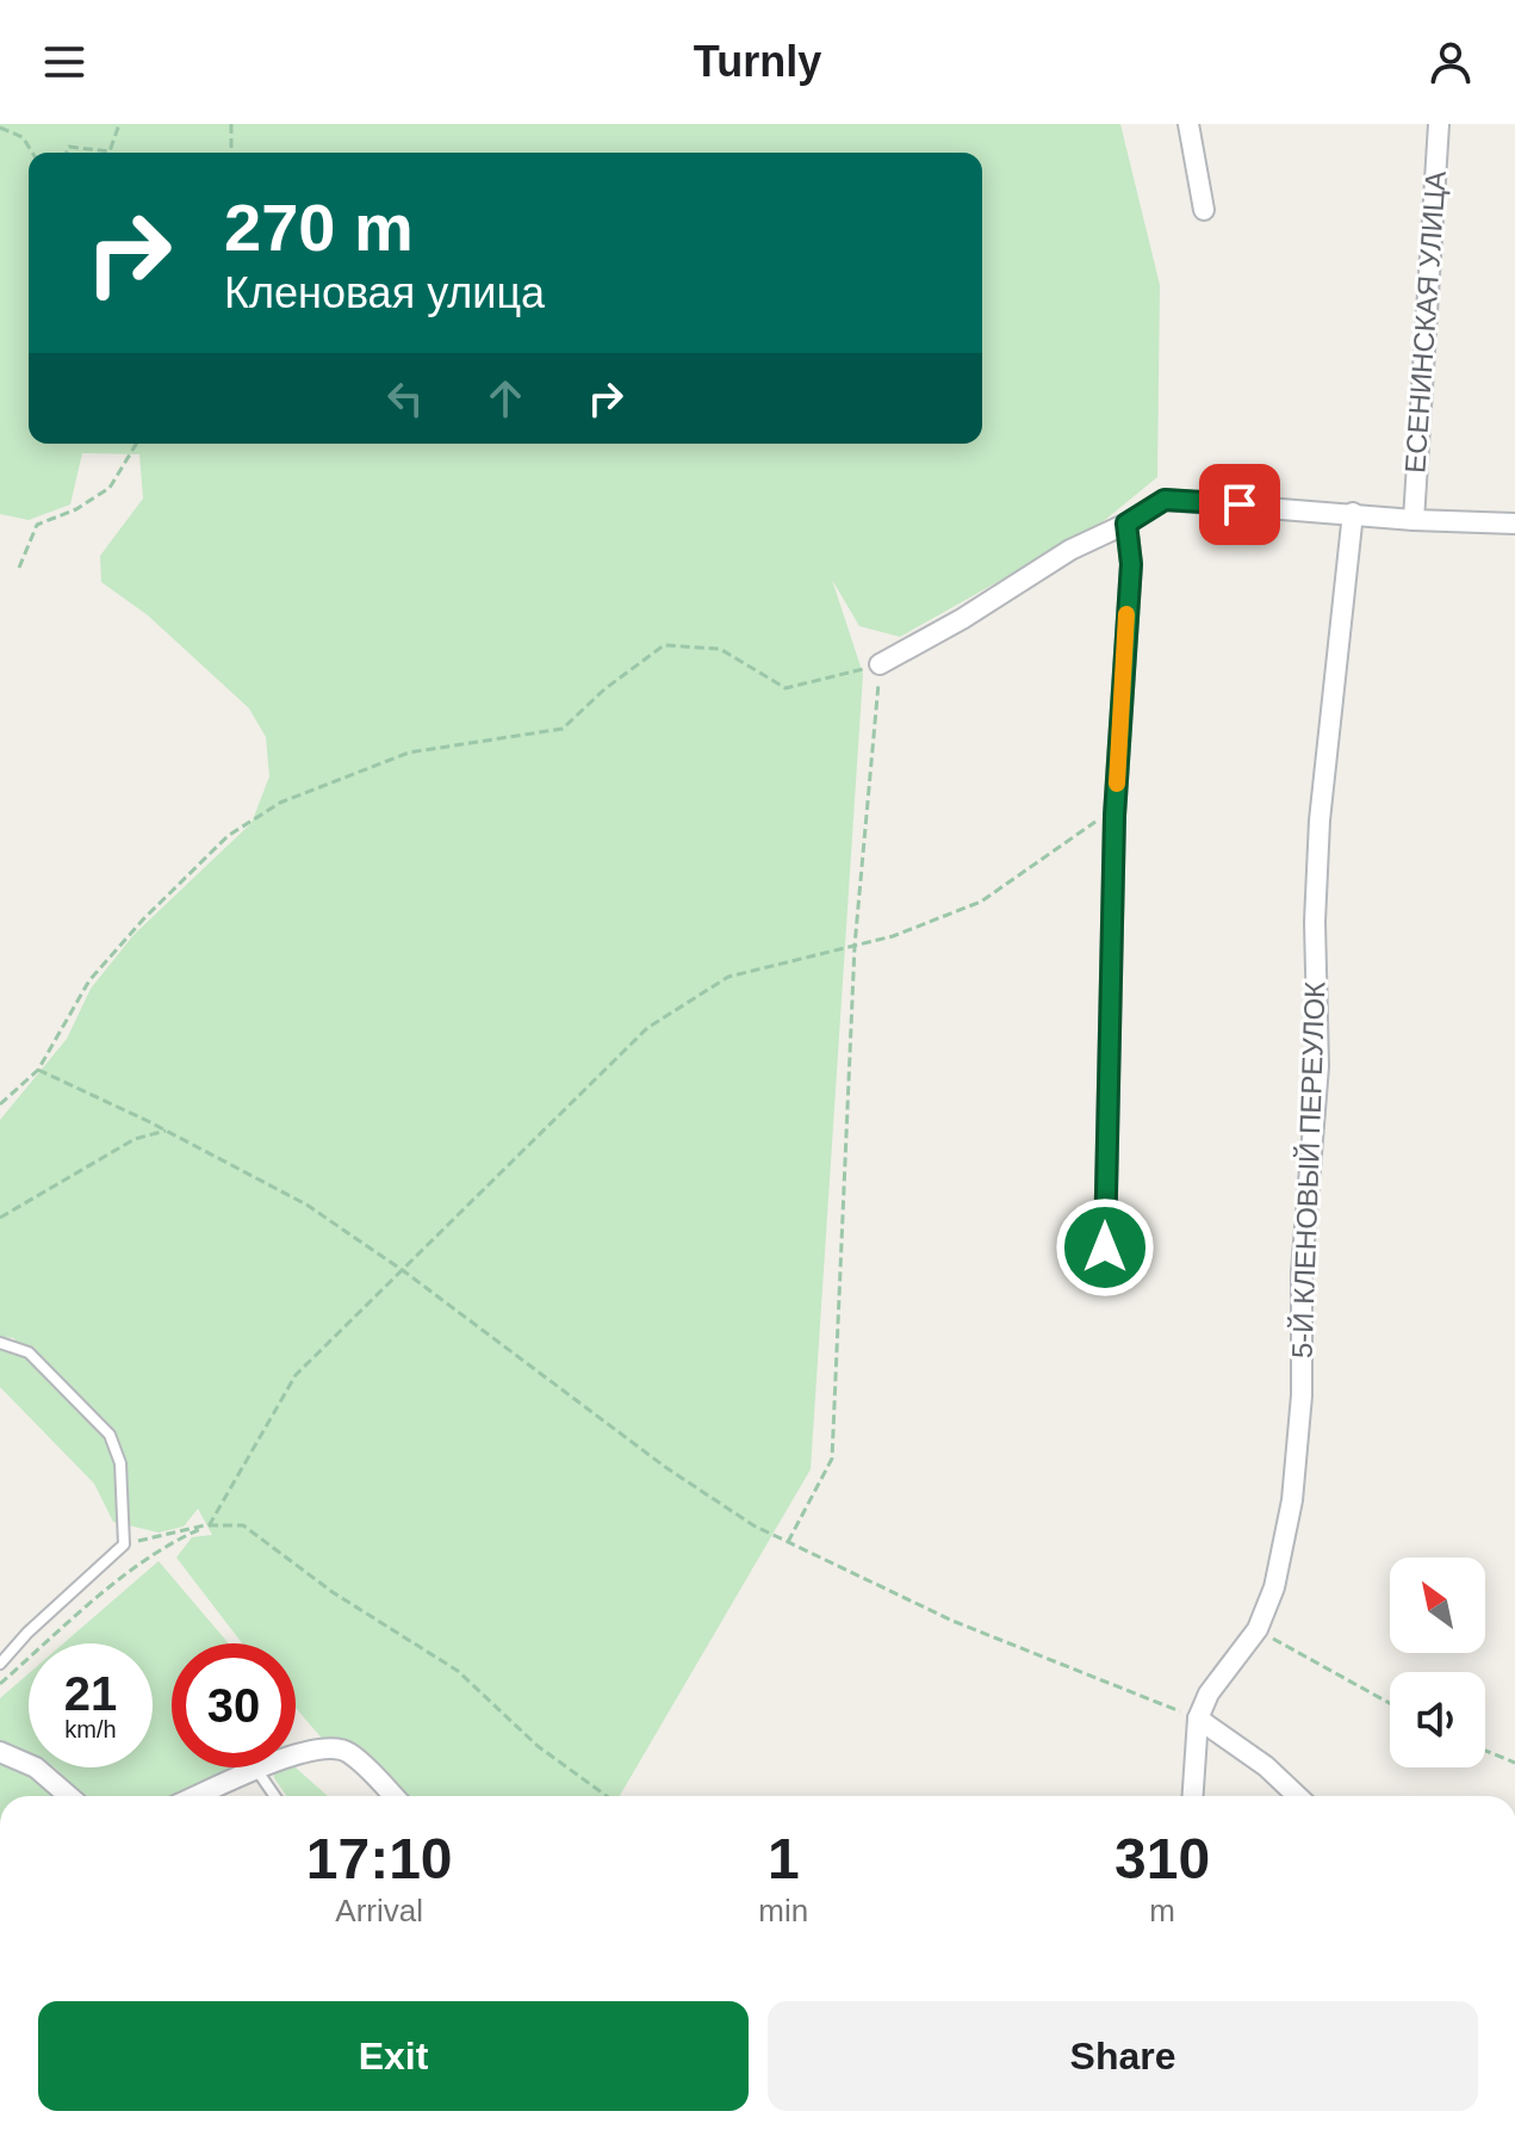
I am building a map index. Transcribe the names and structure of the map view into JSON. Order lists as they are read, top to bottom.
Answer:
{
  "streets": {
    "street": ["ЕСЕНИНСКАЯ УЛИЦА", "5-Й КЛЕНОВЫЙ ПЕРЕУЛОК"]
  },
  "north": "top left",
  "page": {
    "header": "Turnly",
    "turn": ["270 m", "Кленовая улица"],
    "speed": "21 km/h",
    "limit": "30",
    "eta": [
      "17:10",
      "Arrival",
      "1",
      "min",
      "310",
      "m"
    ],
    "buttons": ["Exit", "Share"]
  }
}
